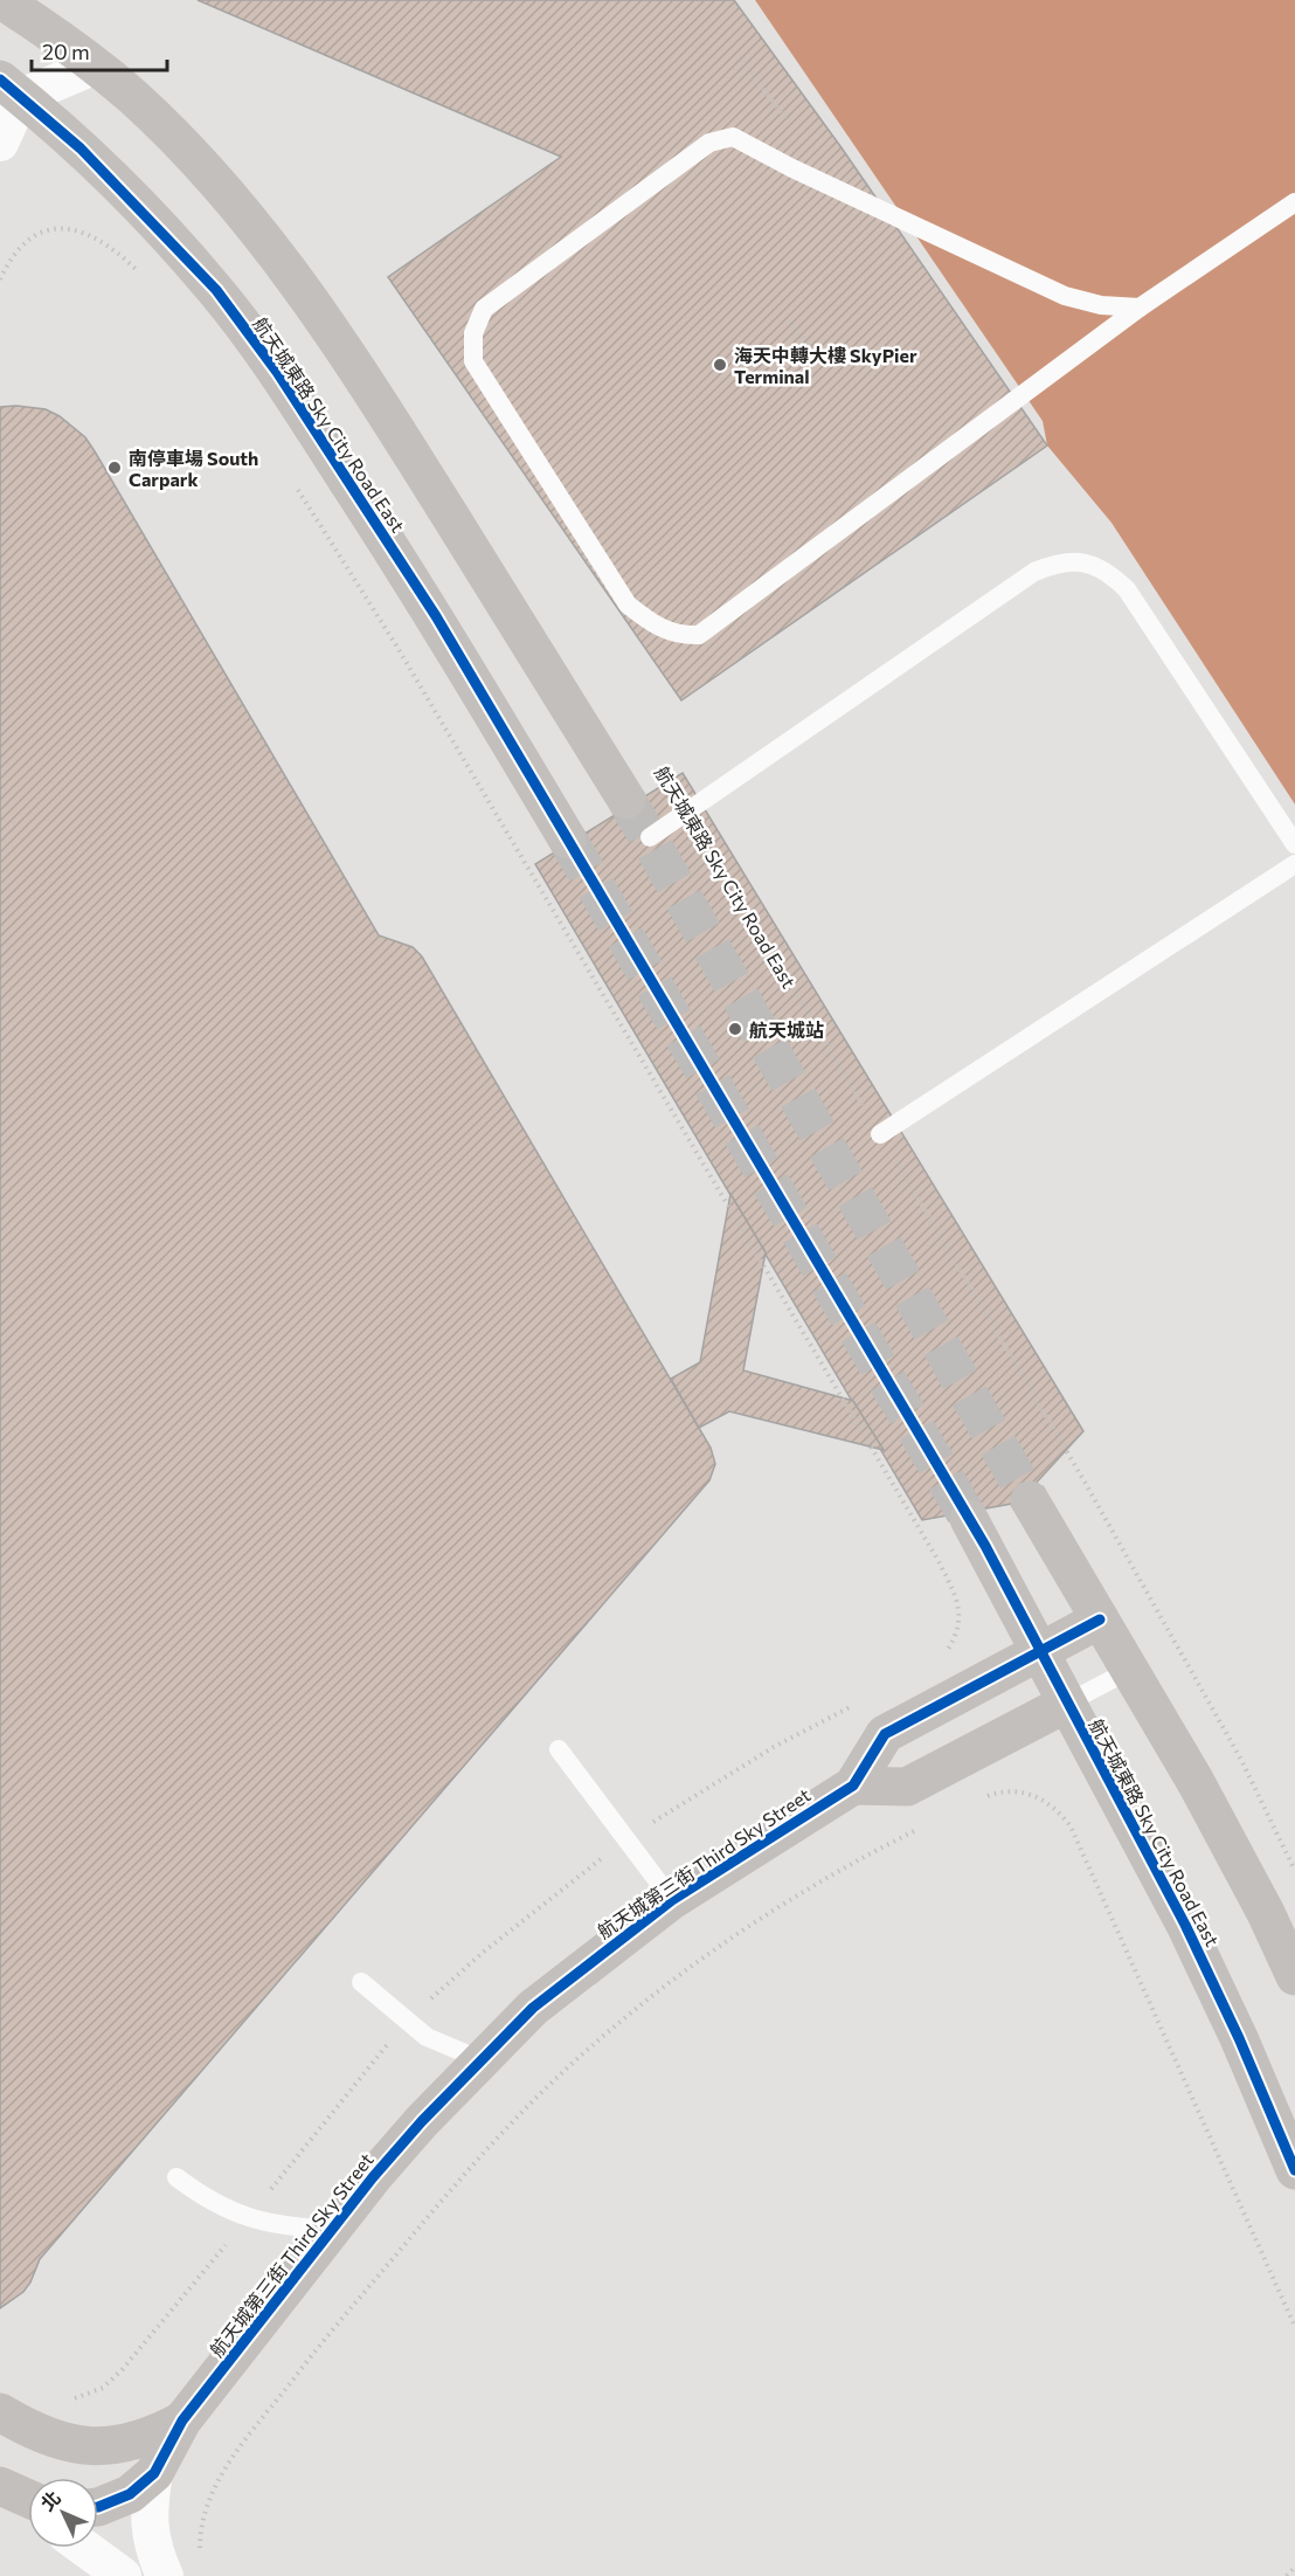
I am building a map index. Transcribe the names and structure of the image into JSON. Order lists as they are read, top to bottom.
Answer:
{
  "streets": {
    "street": ["航天城東路 Sky City Road East", "航天城第三街 Third Sky Street"]
  },
  "crossings": [
    ["航天城東路 Sky City Road East", "航天城第三街 Third Sky Street"]
  ],
  "places": ["海天中轉大樓 SkyPier Terminal", "南停車場 South Carpark", "航天城站"],
  "scale_bar": "20 m",
  "north": "top left"
}
